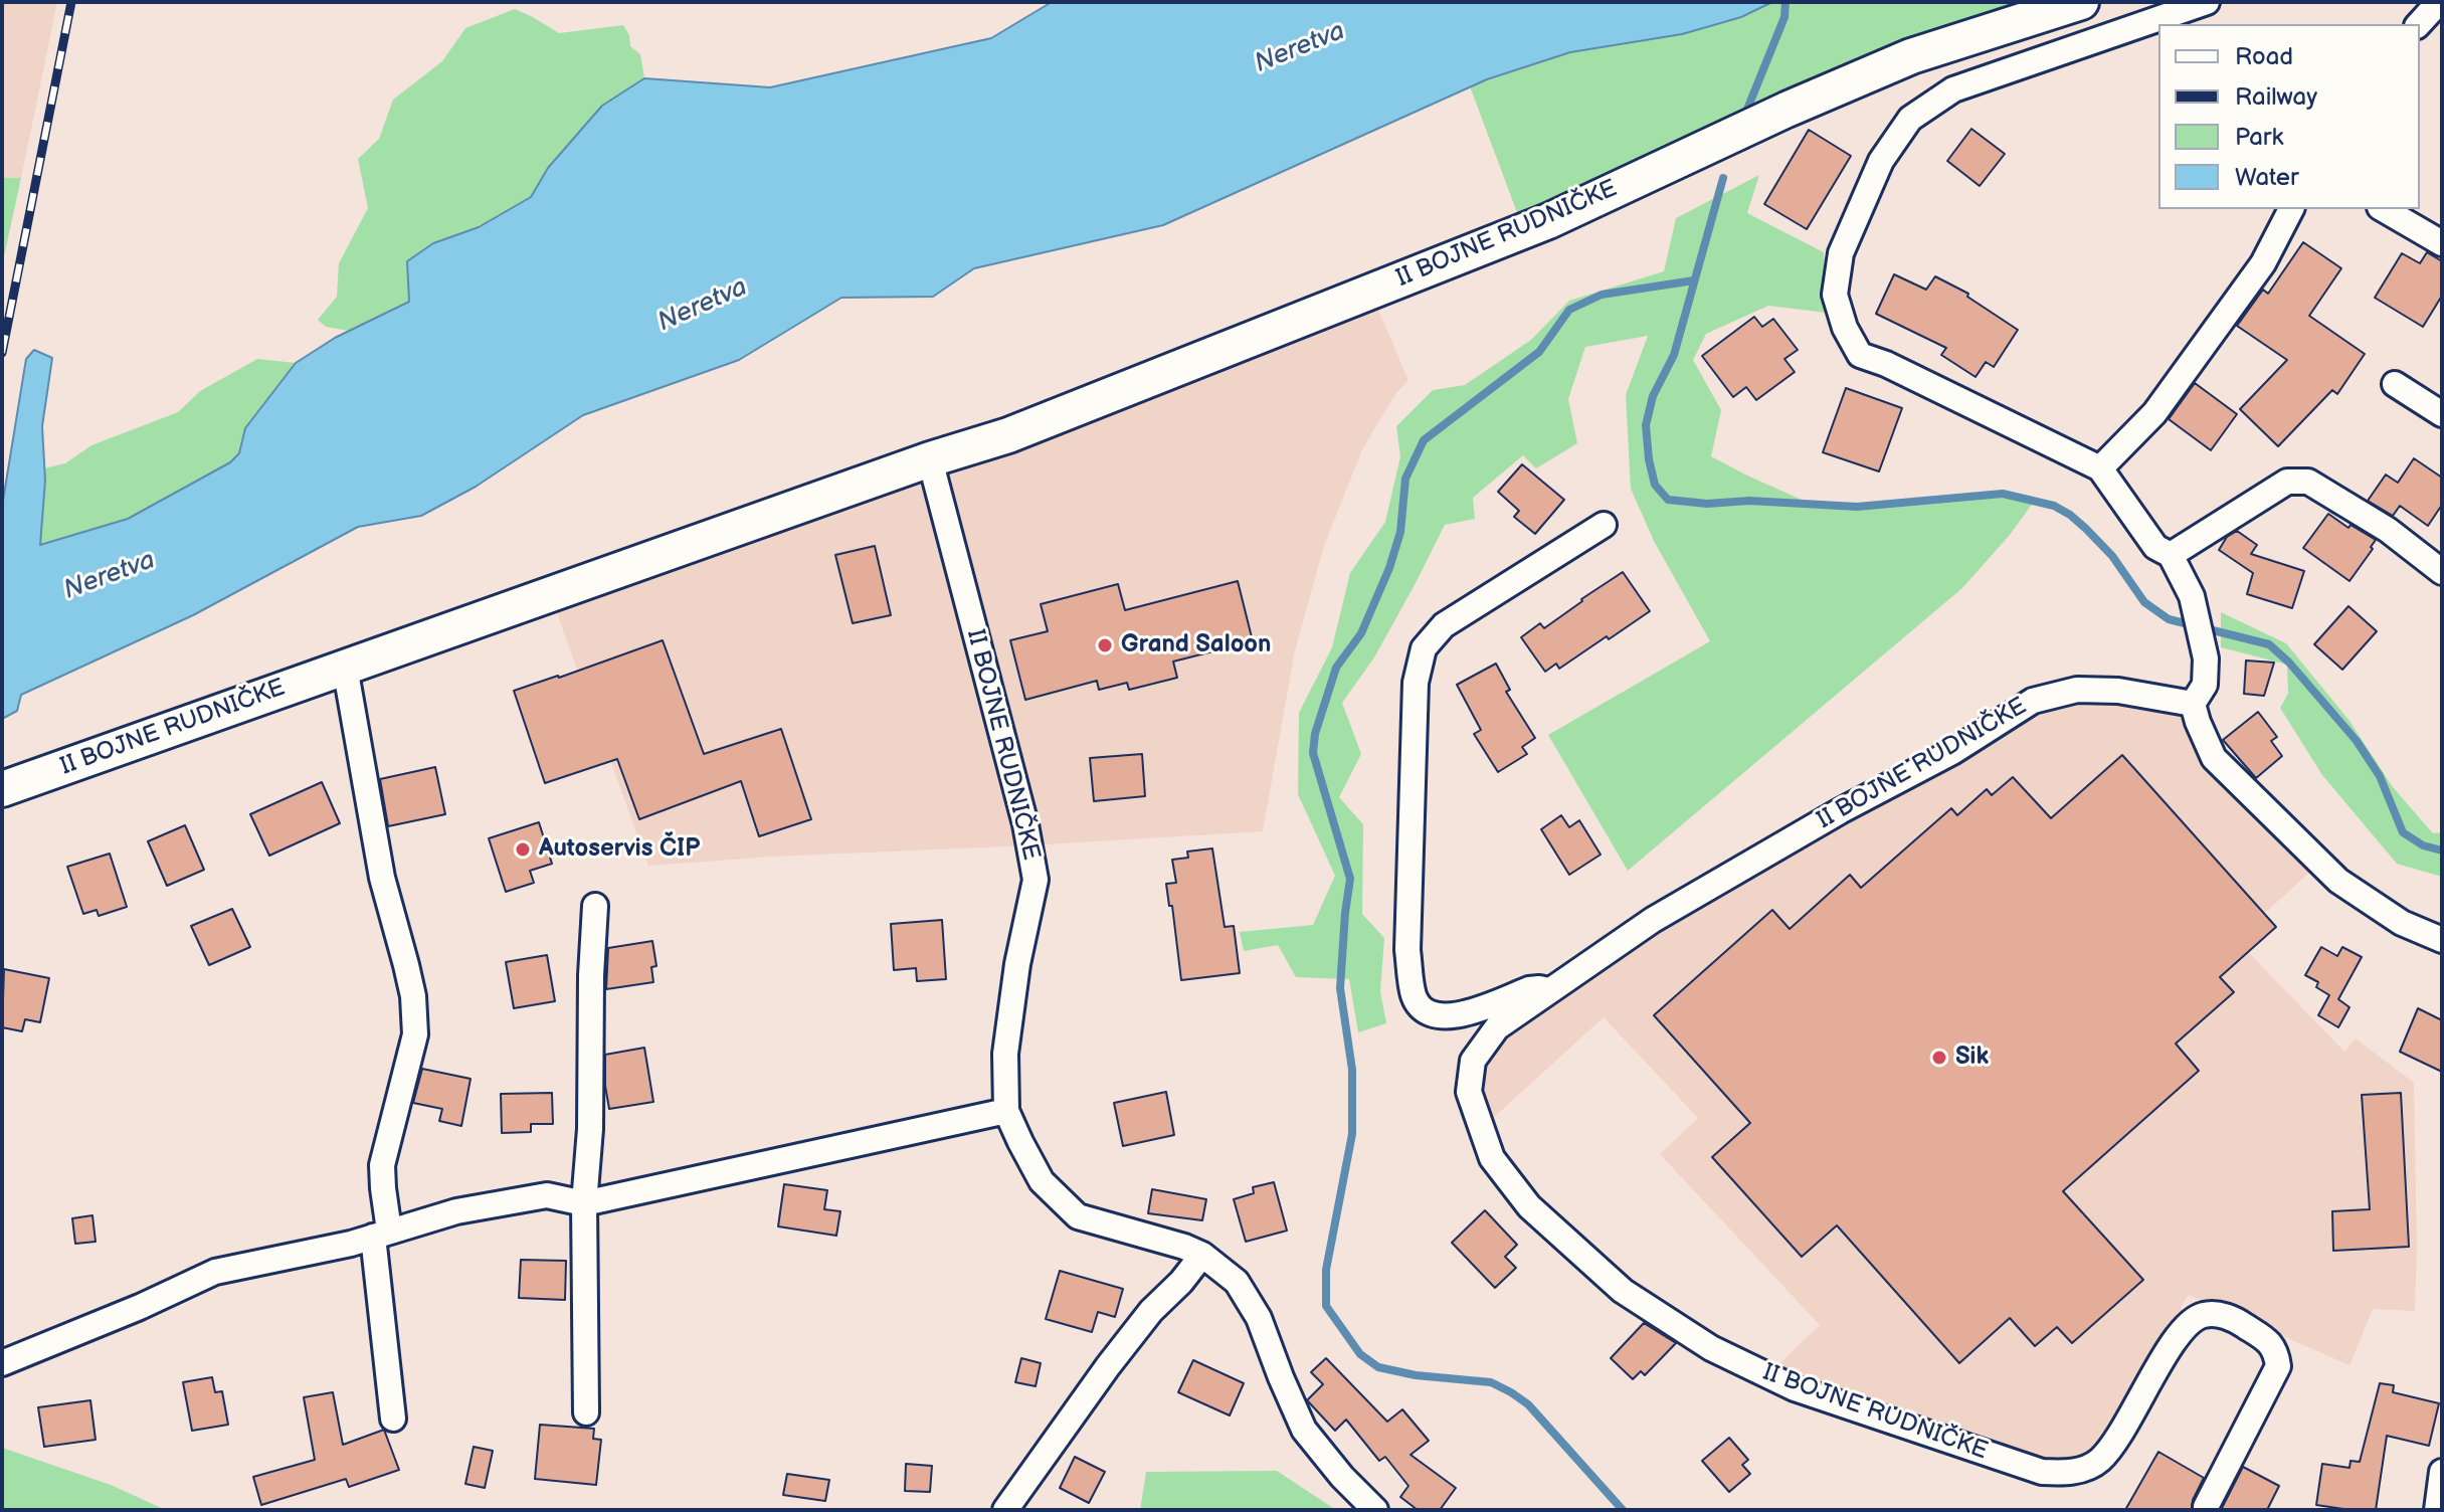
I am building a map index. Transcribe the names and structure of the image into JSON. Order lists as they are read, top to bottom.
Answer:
{
  "streets": {
    "street": ["II BOJNE RUDNIČKE"]
  },
  "water": ["Neretva"],
  "places": ["Grand Saloon", "Autoservis ČIP", "Sik"],
  "legend": [
    "Road",
    "Railway",
    "Park",
    "Water"
  ]
}
